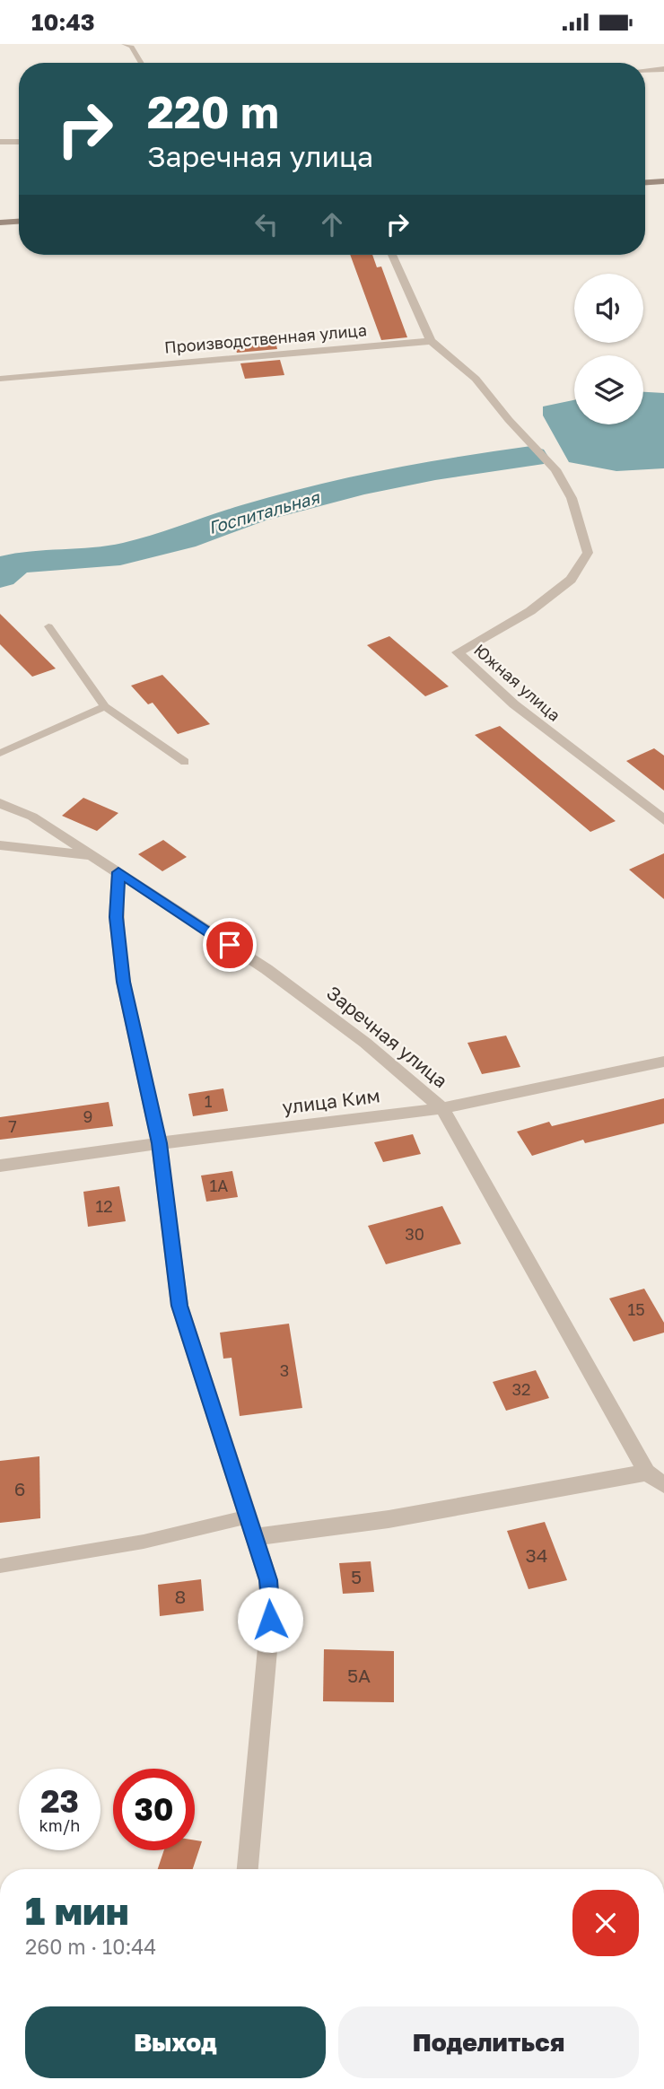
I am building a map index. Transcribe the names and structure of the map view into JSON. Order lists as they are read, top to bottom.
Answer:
{
  "streets": {
    "street": [
      "Производственная улица",
      "Южная улица",
      "Заречная улица",
      "улица Ким"
    ]
  },
  "crossings": [
    ["Производственная улица", "Южная улица"],
    ["Заречная улица", "улица Ким"]
  ],
  "water": ["Госпитальная"],
  "house_numbers": [
    "1",
    "9",
    "7",
    "1А",
    "12",
    "30",
    "15",
    "3",
    "32",
    "6",
    "34",
    "5",
    "8",
    "5А"
  ],
  "page": {
    "status": "10:43",
    "turn": ["220 m", "Заречная улица"],
    "speed": "23 km/h",
    "limit": "30",
    "heading": ["1 мин", "260 m · 10:44"],
    "buttons": ["Выход", "Поделиться"]
  }
}
